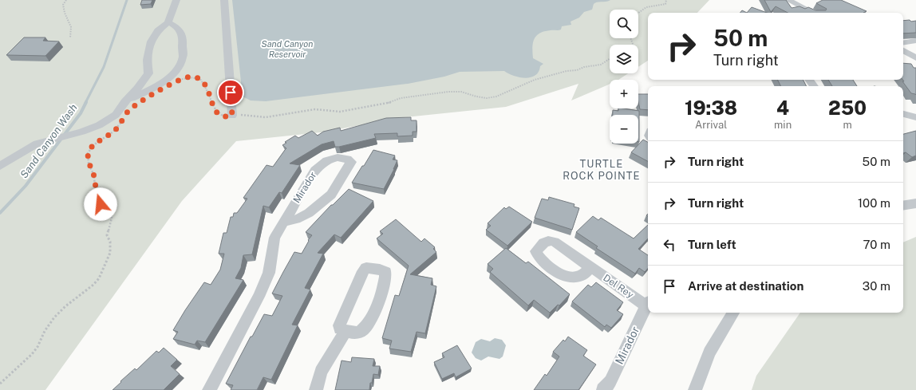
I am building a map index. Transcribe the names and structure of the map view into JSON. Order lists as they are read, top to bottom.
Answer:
{
  "streets": {
    "street": ["Mirador", "Del Rey"]
  },
  "districts": ["TURTLE ROCK POINTE"],
  "water": ["Sand Canyon Reservoir", "Sand Canyon Wash"],
  "page": {
    "map_buttons": ["+", "−"],
    "turn": ["50 m", "Turn right"],
    "eta": [
      "19:38",
      "Arrival",
      "4",
      "min",
      "250",
      "m"
    ],
    "list": [
      {
        "name": "Turn right",
        "value": "50 m"
      },
      {
        "name": "Turn right",
        "value": "100 m"
      },
      {
        "name": "Turn left",
        "value": "70 m"
      },
      {
        "name": "Arrive at destination",
        "value": "30 m"
      }
    ]
  }
}
